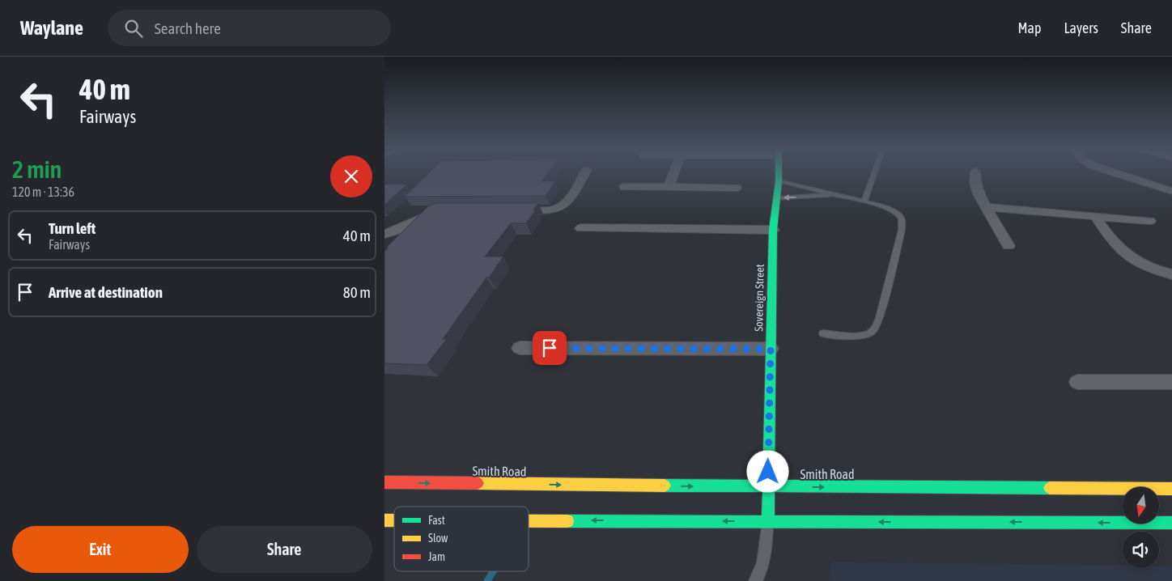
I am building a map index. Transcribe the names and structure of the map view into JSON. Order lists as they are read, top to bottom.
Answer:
{
  "streets": {
    "main road": ["Sovereign Street", "Smith Road"]
  },
  "crossings": [
    ["Sovereign Street", "Smith Road"]
  ],
  "legend": ["Fast", "Slow", "Jam"],
  "north": "bottom",
  "page": {
    "header": "Waylane",
    "search": "Search here",
    "nav": ["Map", "Layers", "Share"],
    "turn": ["40 m", "Fairways"],
    "heading": ["2 min", "120 m · 13:36"],
    "list": [
      {
        "name": "Turn left",
        "note": "Fairways",
        "value": "40 m"
      },
      {
        "name": "Arrive at destination",
        "value": "80 m"
      }
    ],
    "buttons": ["Exit", "Share"]
  }
}
